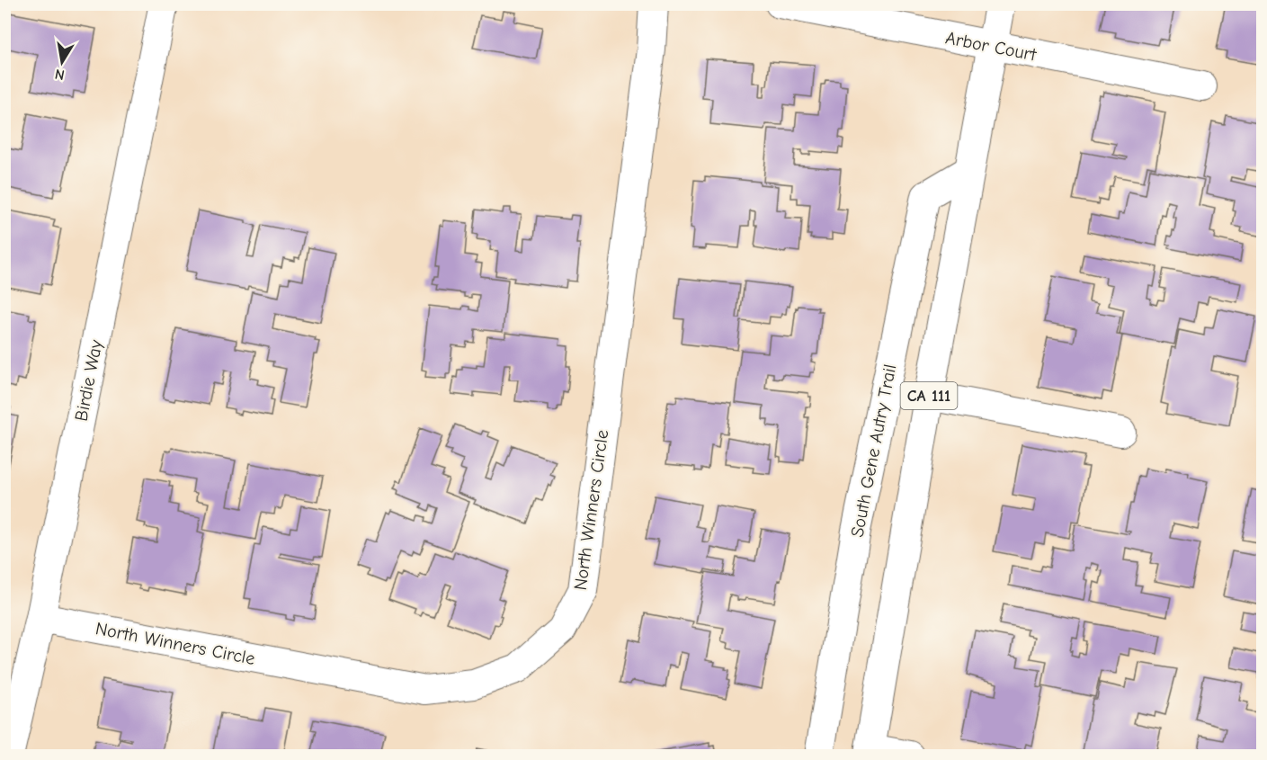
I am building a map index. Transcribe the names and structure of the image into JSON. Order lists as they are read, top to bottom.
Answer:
{
  "streets": {
    "main road": ["CA 111"],
    "street": [
      "Arbor Court",
      "Birdie Way",
      "South Gene Autry Trail",
      "North Winners Circle"
    ]
  },
  "crossings": [
    ["Arbor Court", "CA 111"],
    ["Birdie Way", "North Winners Circle"],
    ["CA 111", "South Gene Autry Trail"]
  ],
  "north": "bottom"
}
